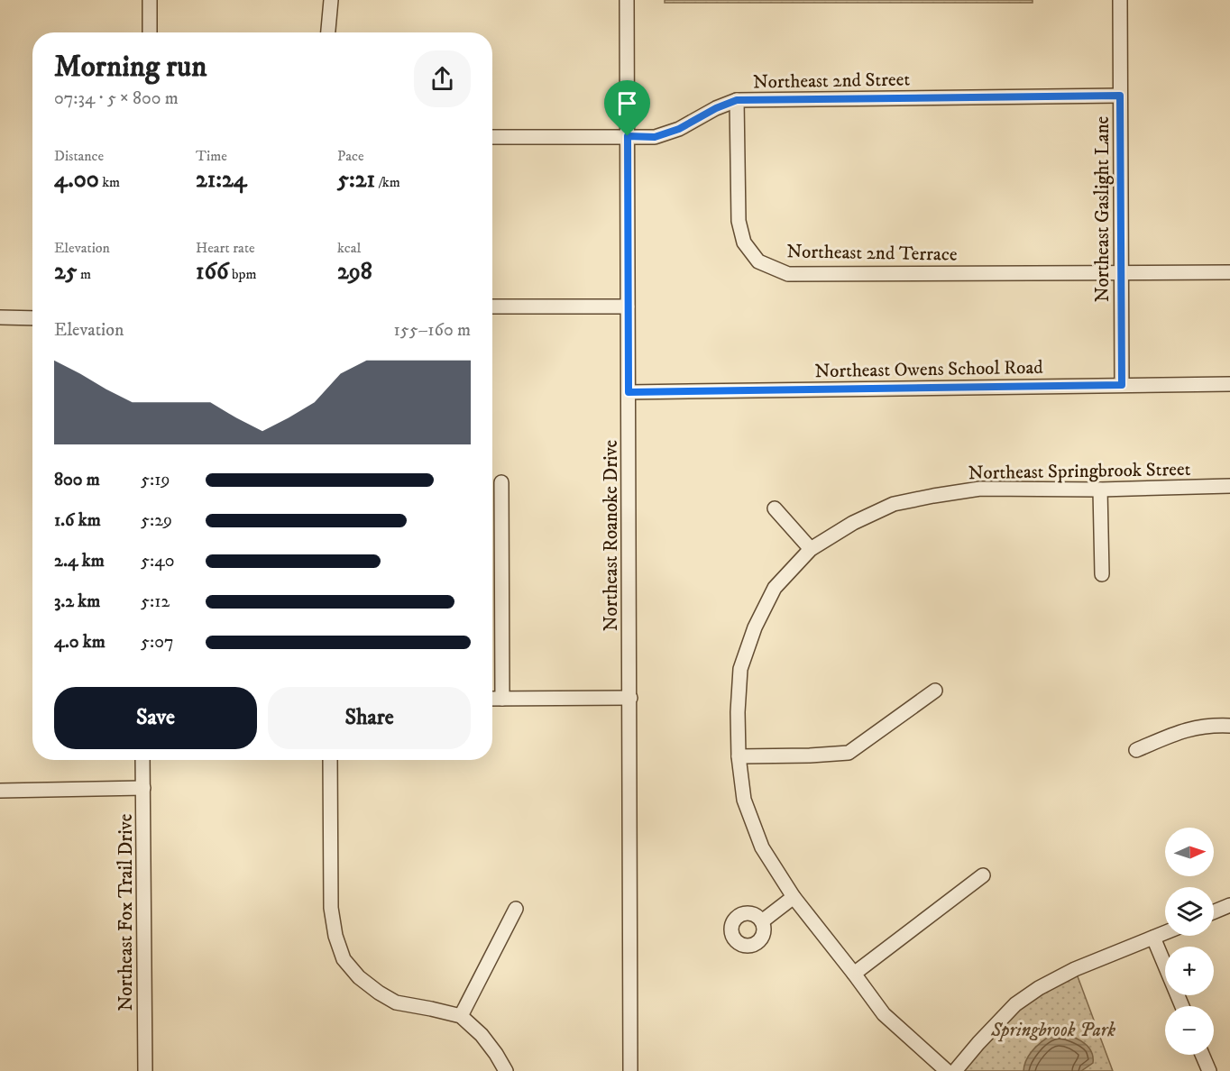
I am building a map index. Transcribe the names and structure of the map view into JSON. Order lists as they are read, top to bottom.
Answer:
{
  "streets": {
    "street": [
      "Northeast 2nd Street",
      "Northeast Gaslight Lane",
      "Northeast 2nd Terrace",
      "Northeast Owens School Road",
      "Northeast Springbrook Street",
      "Northeast Roanoke Drive",
      "Northeast Fox Trail Drive"
    ]
  },
  "crossings": [
    ["Northeast 2nd Street", "Northeast Gaslight Lane"],
    ["Northeast 2nd Street", "Northeast 2nd Terrace"],
    ["Northeast 2nd Street", "Northeast Roanoke Drive"],
    ["Northeast Gaslight Lane", "Northeast 2nd Terrace"],
    ["Northeast Gaslight Lane", "Northeast Owens School Road"],
    ["Northeast Owens School Road", "Northeast Roanoke Drive"]
  ],
  "parks": ["Springbrook Park"],
  "north": "right",
  "page": {
    "heading": ["Morning run", "07:34 · 5 × 800 m"],
    "stats": [
      ["Distance", "4.00 km"],
      ["Time", "21:24"],
      ["Pace", "5:21 /km"],
      ["Elevation", "25 m"],
      ["Heart rate", "166 bpm"],
      ["kcal", "298"]
    ],
    "chart": ["Elevation", "155–160 m"],
    "list": [
      {
        "name": "800 m",
        "note": "5:19"
      },
      {
        "name": "1.6 km",
        "note": "5:29"
      },
      {
        "name": "2.4 km",
        "note": "5:40"
      },
      {
        "name": "3.2 km",
        "note": "5:12"
      },
      {
        "name": "4.0 km",
        "note": "5:07"
      }
    ],
    "buttons": ["Save", "Share"],
    "map_buttons": ["+", "−"]
  }
}
